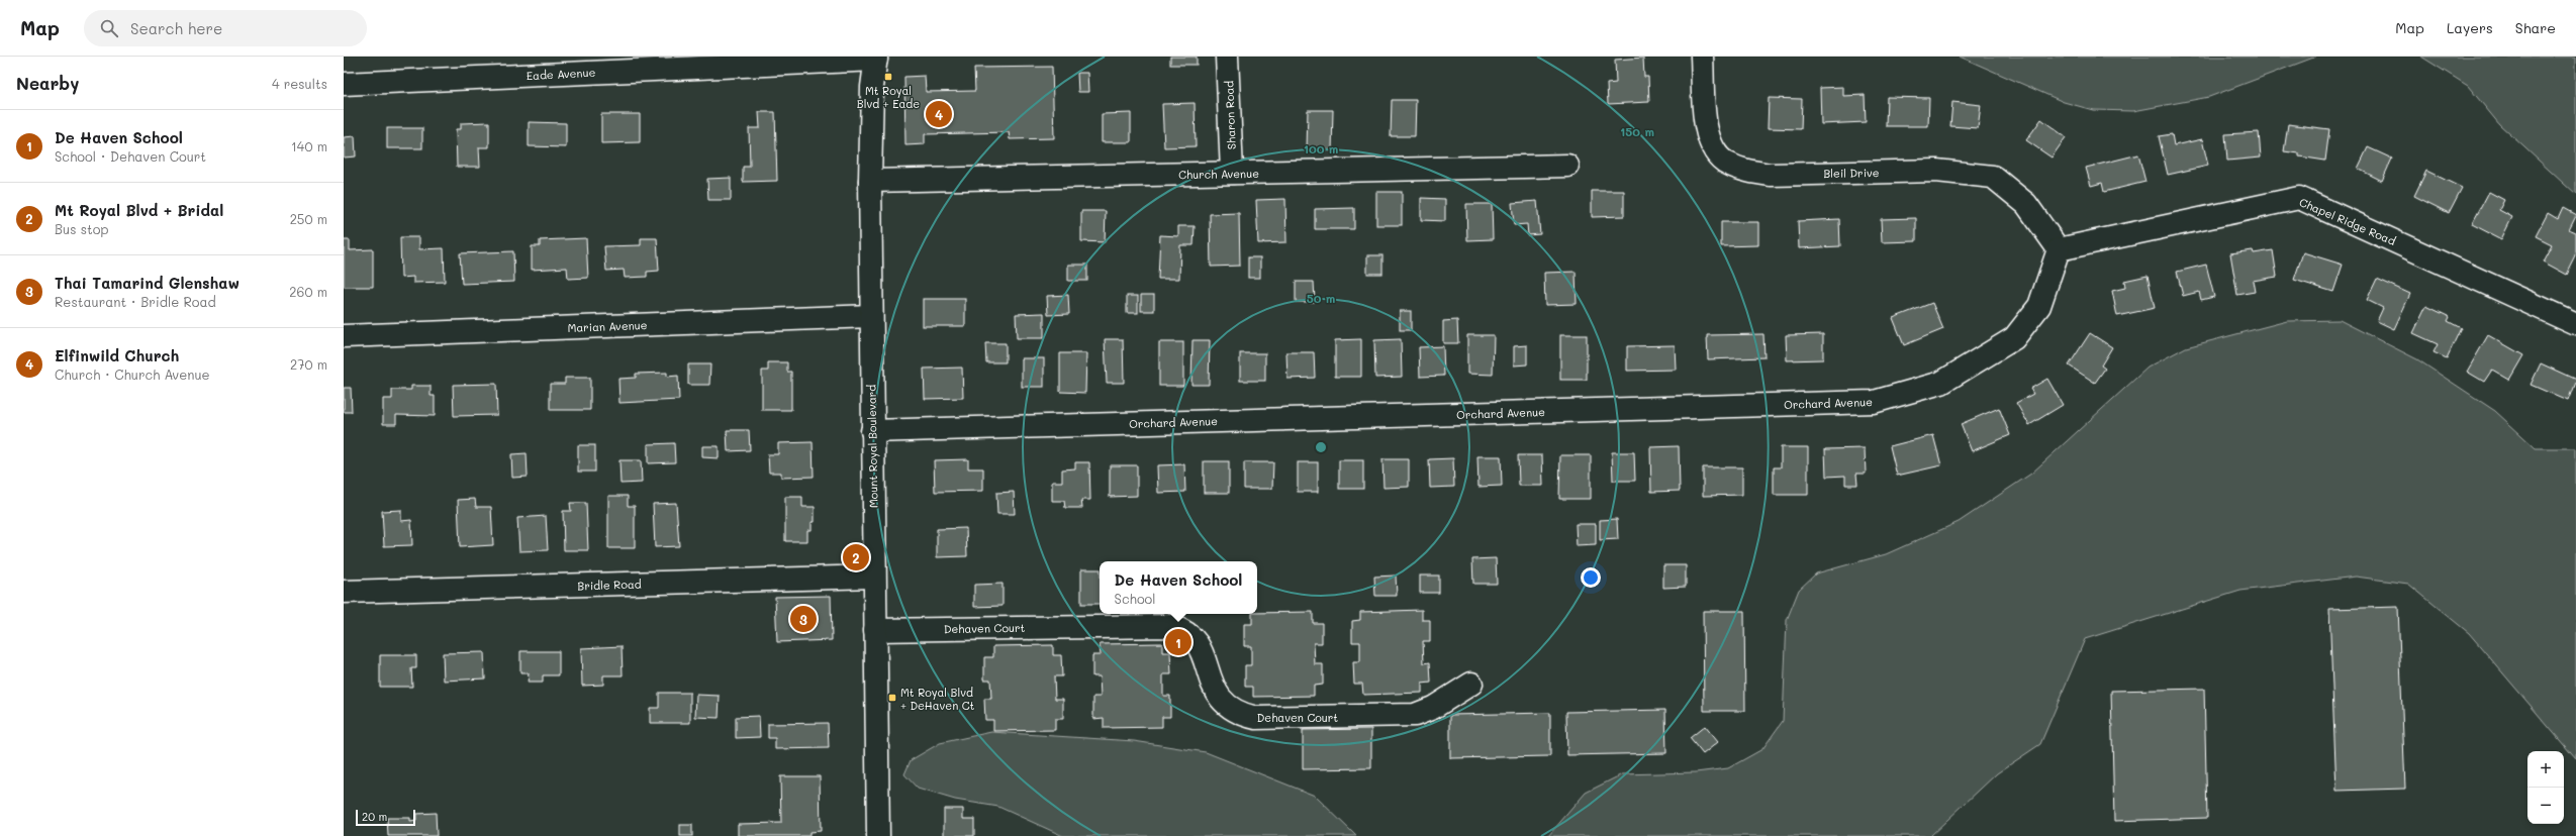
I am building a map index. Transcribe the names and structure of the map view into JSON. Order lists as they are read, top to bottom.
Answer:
{
  "streets": {
    "street": [
      "Eade Avenue",
      "Sharon Road",
      "Bleil Drive",
      "Church Avenue",
      "Chapel Ridge Road",
      "Marian Avenue",
      "Orchard Avenue",
      "Mount Royal Boulevard",
      "Bridle Road",
      "Dehaven Court"
    ]
  },
  "crossings": [
    ["Eade Avenue", "Mount Royal Boulevard"],
    ["Sharon Road", "Church Avenue"],
    ["Bleil Drive", "Chapel Ridge Road"],
    ["Bleil Drive", "Orchard Avenue"],
    ["Church Avenue", "Mount Royal Boulevard"],
    ["Chapel Ridge Road", "Orchard Avenue"],
    ["Marian Avenue", "Mount Royal Boulevard"],
    ["Orchard Avenue", "Mount Royal Boulevard"],
    ["Mount Royal Boulevard", "Bridle Road"],
    ["Mount Royal Boulevard", "Dehaven Court"]
  ],
  "places": {
    "transit": ["Mt Royal Blvd + Eade", "Mt Royal Blvd + DeHaven Ct"]
  },
  "scale_bar": "20 m",
  "page": {
    "header": "Map",
    "search": "Search here",
    "nav": ["Map", "Layers", "Share"],
    "heading": ["Nearby", "4 results"],
    "pins": [
      "4",
      "2",
      "3",
      "1"
    ],
    "list": [
      {
        "mark": "1",
        "name": "De Haven School",
        "note": "School · Dehaven Court",
        "value": "140 m"
      },
      {
        "mark": "2",
        "name": "Mt Royal Blvd + Bridal",
        "note": "Bus stop",
        "value": "250 m"
      },
      {
        "mark": "3",
        "name": "Thai Tamarind Glenshaw",
        "note": "Restaurant · Bridle Road",
        "value": "260 m"
      },
      {
        "mark": "4",
        "name": "Elfinwild Church",
        "note": "Church · Church Avenue",
        "value": "270 m"
      }
    ],
    "popup": ["De Haven School", "School"],
    "map_buttons": ["+", "−"],
    "scale": "20 m"
  },
  "rings": ["150 m", "100 m", "50 m"]
}
